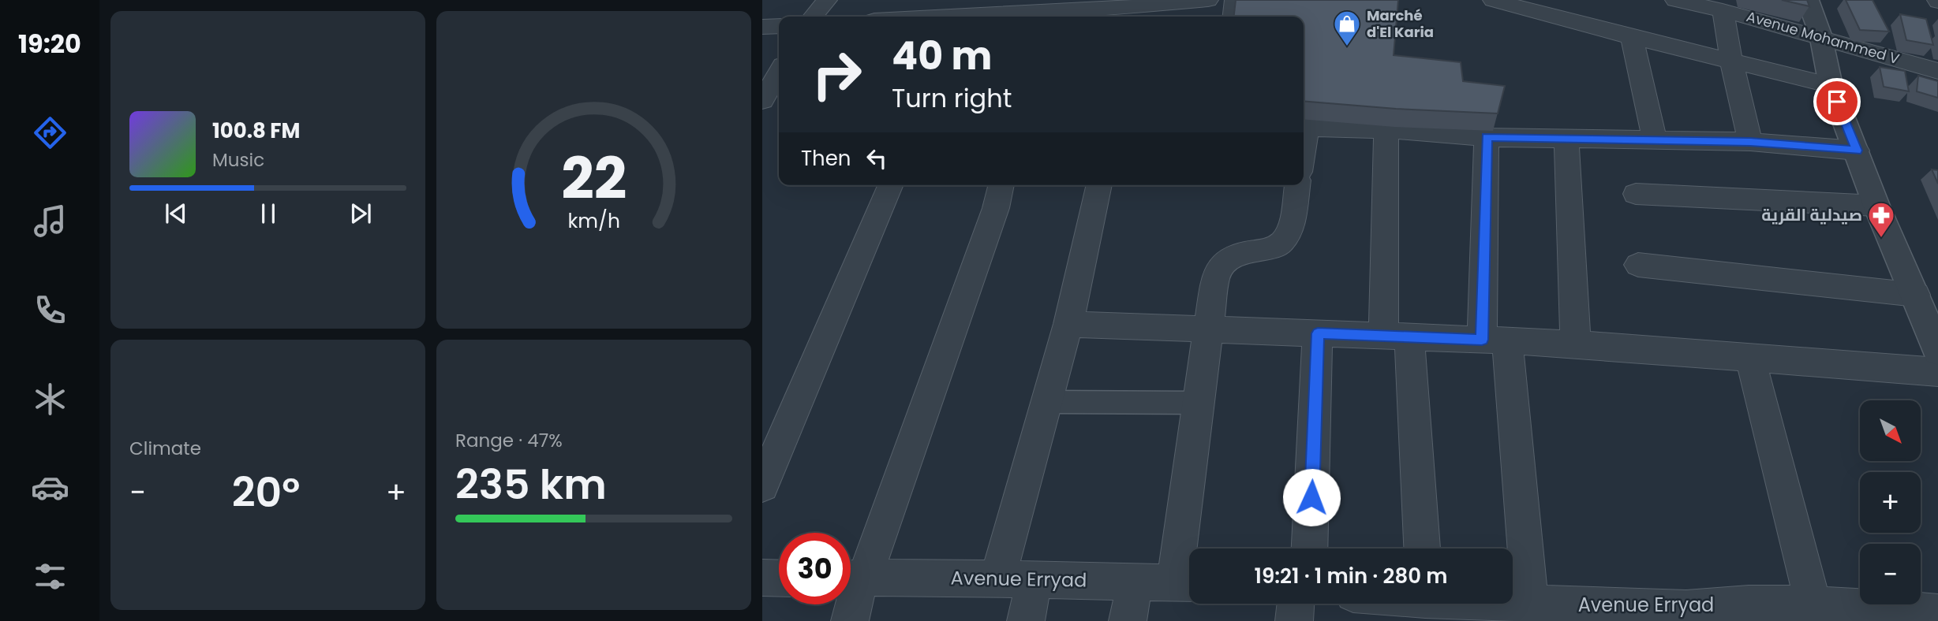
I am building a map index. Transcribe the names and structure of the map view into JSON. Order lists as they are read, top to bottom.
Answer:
{
  "streets": {
    "street": ["Avenue Mohammed V", "Avenue Erryad"]
  },
  "places": {
    "shop": ["Marché d'El Karia"],
    "pharmacy": ["صيدلية القرية"]
  },
  "north": "bottom right",
  "page": {
    "tabs": "19:20",
    "turn": ["40 m", "Turn right"],
    "song": ["100.8 FM", "Music"],
    "then": "Then",
    "tile": [
      "Climate",
      ["Range · 47%", "235 km"]
    ],
    "map_buttons": ["+", "−"],
    "heat": ["−", "20°", "+"],
    "limit": "30",
    "trip": "19:21 · 1 min · 280 m",
    "gauge": ["22", "km/h"]
  }
}
